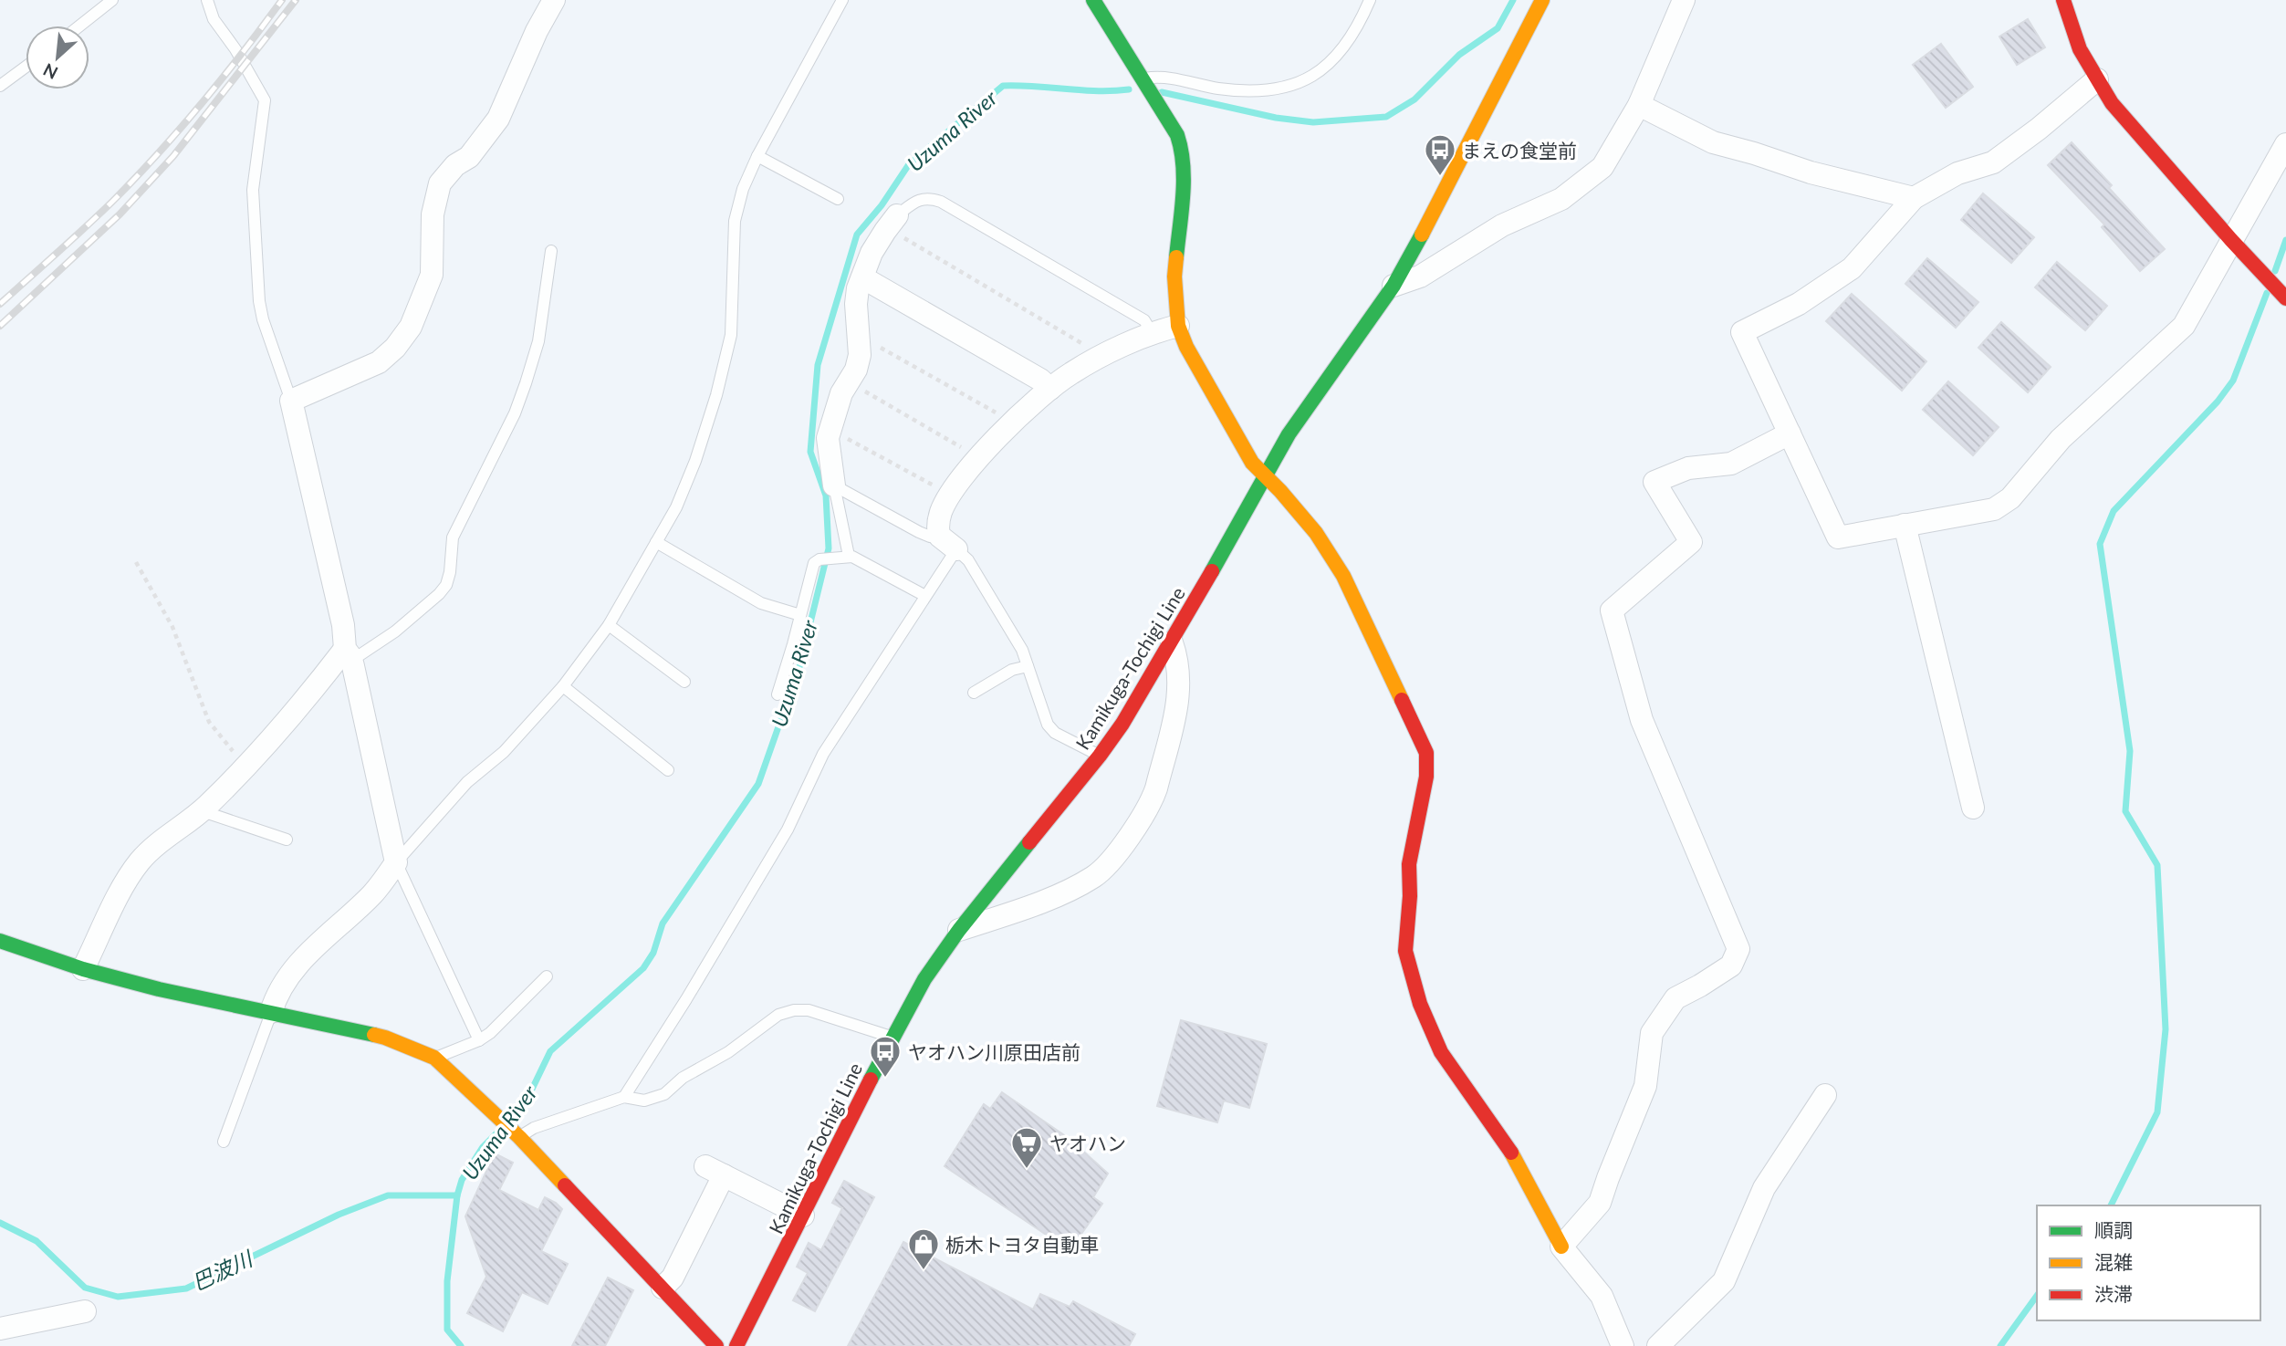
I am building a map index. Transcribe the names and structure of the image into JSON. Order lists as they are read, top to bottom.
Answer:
{
  "streets": {
    "street": ["Kamikuga-Tochigi Line"]
  },
  "water": ["Uzuma River", "巴波川"],
  "places": {
    "bus stop": ["まえの食堂前", "ヤオハン川原田店前"],
    "supermarket": ["ヤオハン"],
    "shop": ["栃木トヨタ自動車"]
  },
  "legend": ["順調", "混雑", "渋滞"],
  "north": "bottom left"
}
